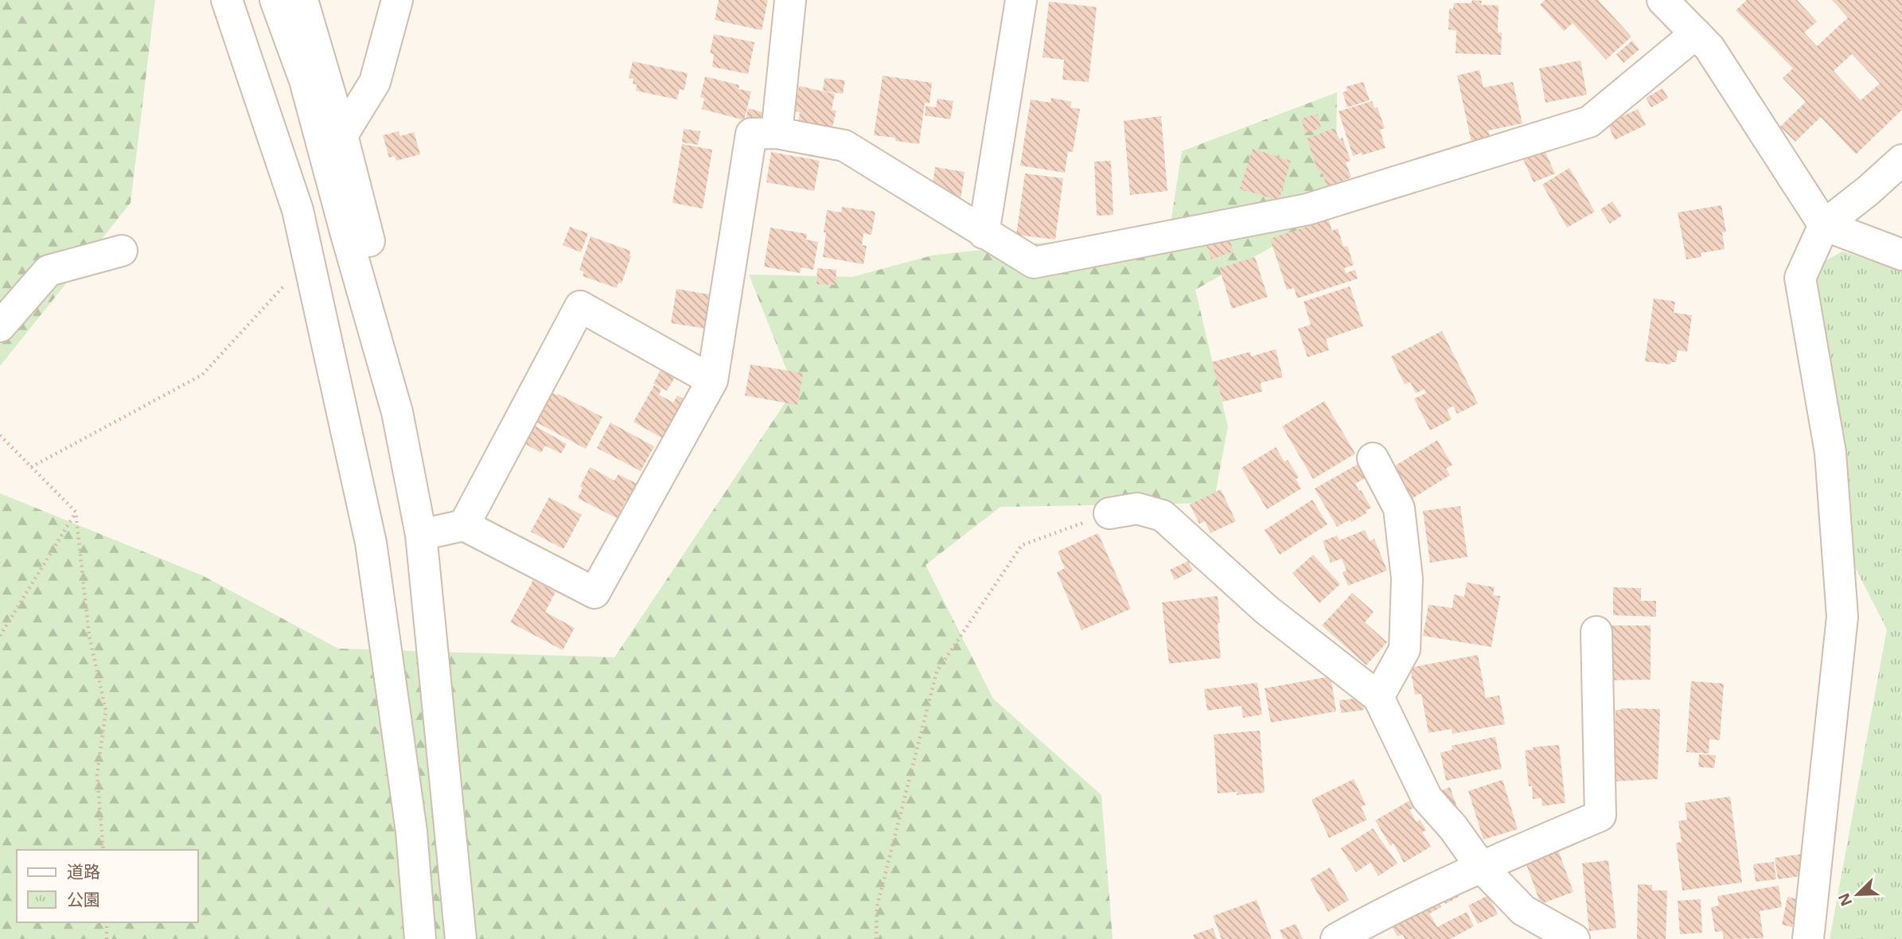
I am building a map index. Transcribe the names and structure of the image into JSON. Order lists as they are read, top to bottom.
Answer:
{
  "legend": ["道路", "公園"],
  "north": "bottom left"
}
